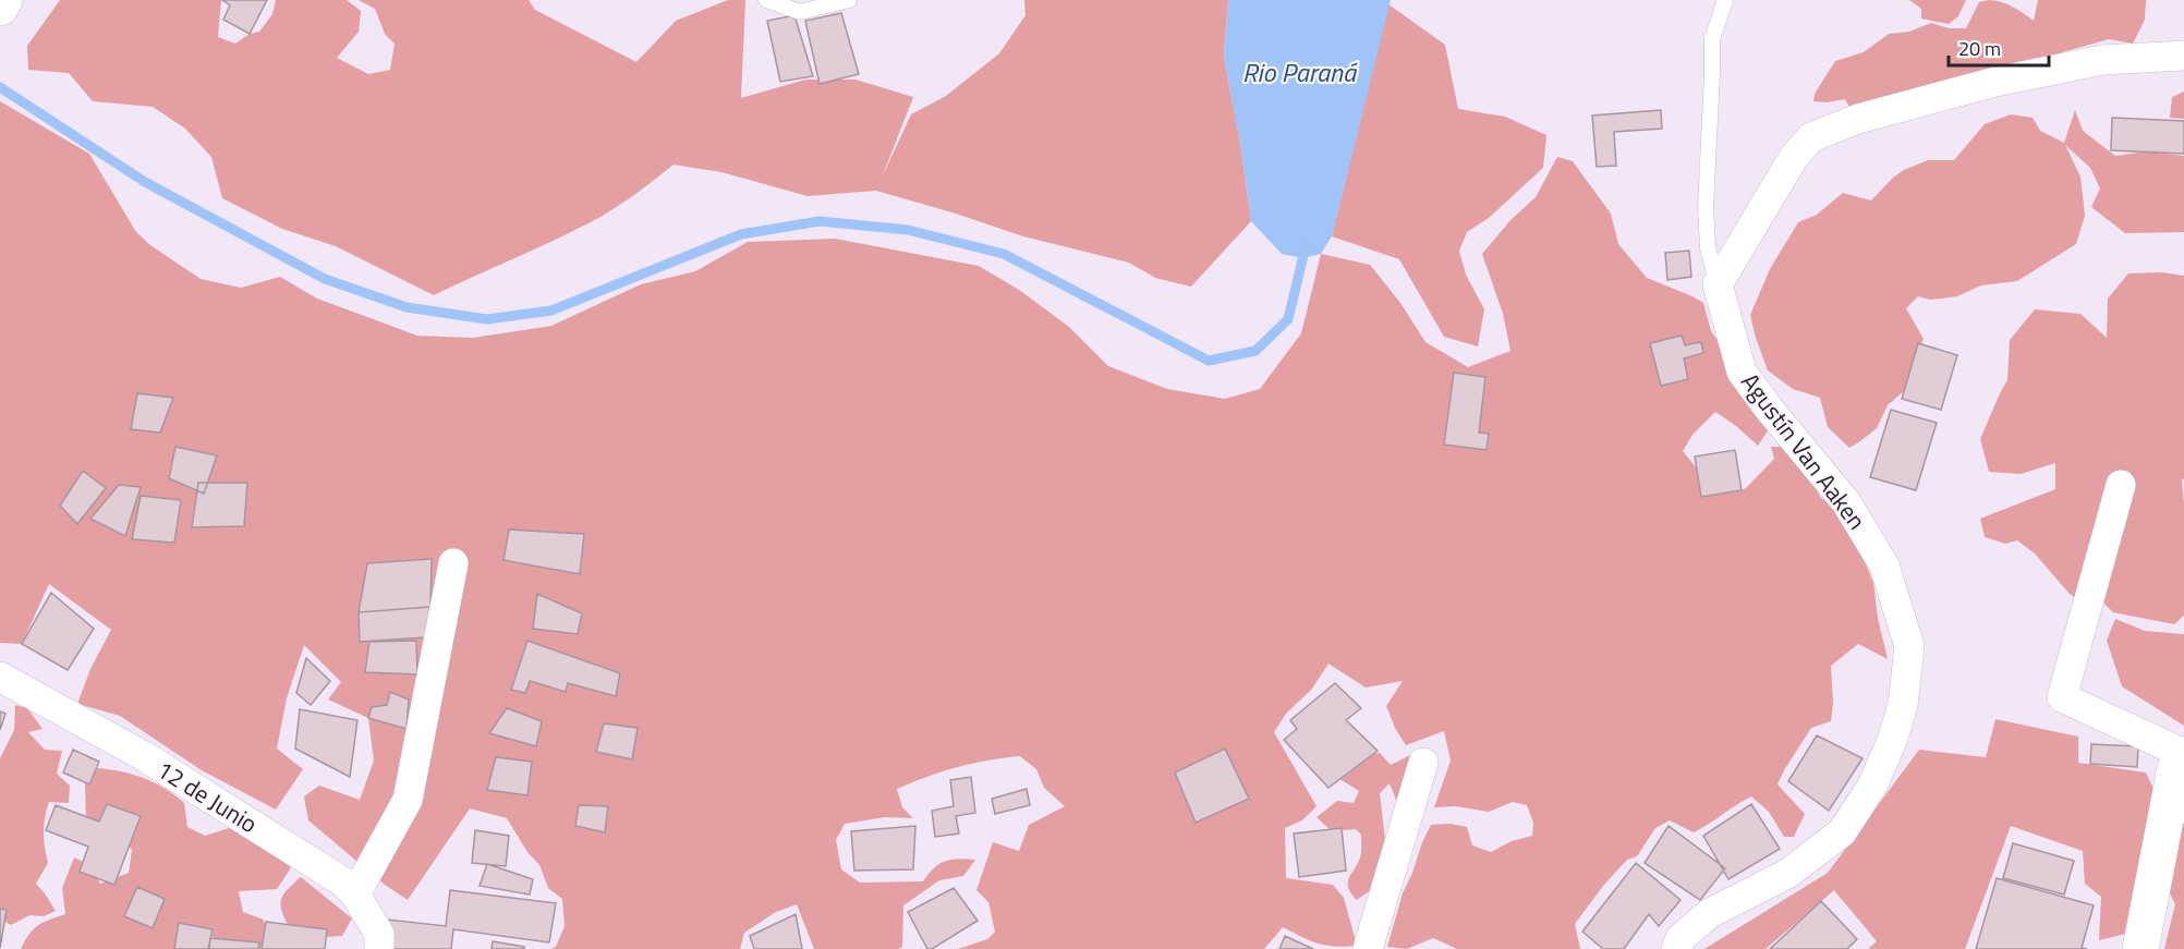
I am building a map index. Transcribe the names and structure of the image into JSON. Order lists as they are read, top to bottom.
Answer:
{
  "streets": {
    "street": ["Agustín Van Aaken", "12 de Junio"]
  },
  "water": ["Rio Paraná"],
  "scale_bar": "20 m"
}
